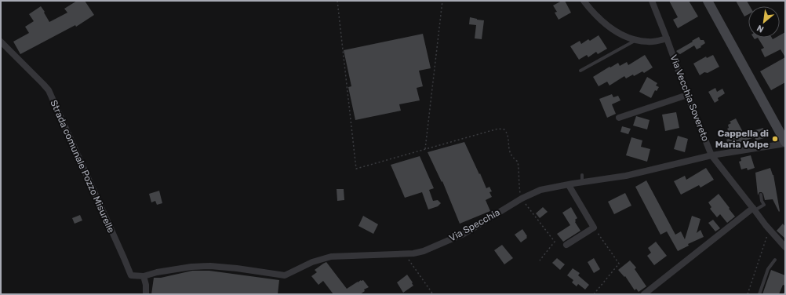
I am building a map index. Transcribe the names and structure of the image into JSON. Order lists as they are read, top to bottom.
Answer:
{
  "streets": {
    "street": ["Via Vecchia Sovereto", "Strada comunale Pozzo Misurelle", "Via Specchia"]
  },
  "crossings": [
    ["Via Vecchia Sovereto", "Via Specchia"],
    ["Strada comunale Pozzo Misurelle", "Via Specchia"]
  ],
  "places": ["Cappella di Maria Volpe"],
  "north": "bottom left"
}
